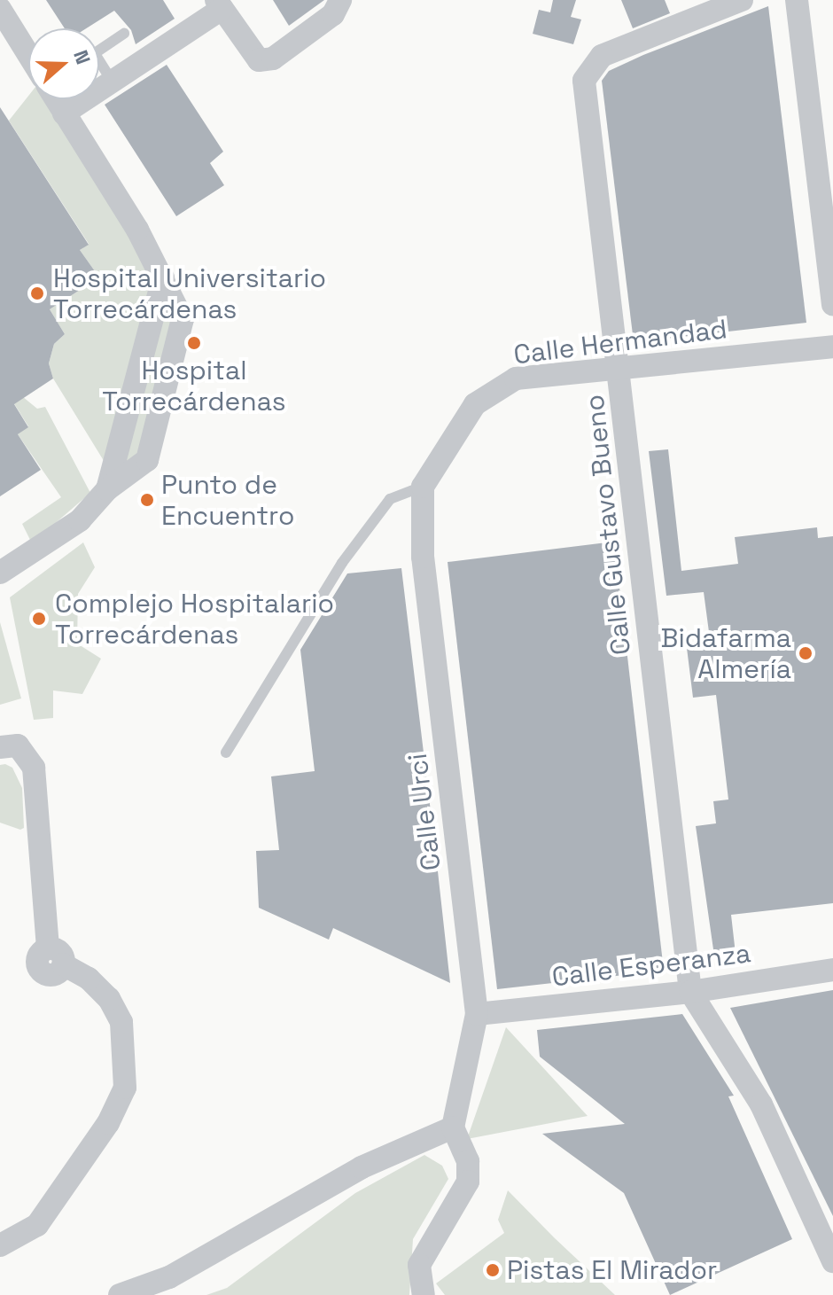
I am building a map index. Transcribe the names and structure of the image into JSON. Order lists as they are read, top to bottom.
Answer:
{
  "streets": {
    "street": [
      "Calle Hermandad",
      "Calle Gustavo Bueno",
      "Calle Urci",
      "Calle Esperanza"
    ]
  },
  "crossings": [
    ["Calle Hermandad", "Calle Gustavo Bueno"],
    ["Calle Hermandad", "Calle Urci"],
    ["Calle Gustavo Bueno", "Calle Esperanza"],
    ["Calle Urci", "Calle Esperanza"]
  ],
  "places": [
    "Hospital Universitario Torrecárdenas",
    "Hospital Torrecárdenas",
    "Punto de Encuentro",
    "Complejo Hospitalario Torrecárdenas",
    "Bidafarma Almería",
    "Pistas El Mirador"
  ],
  "north": "right"
}
